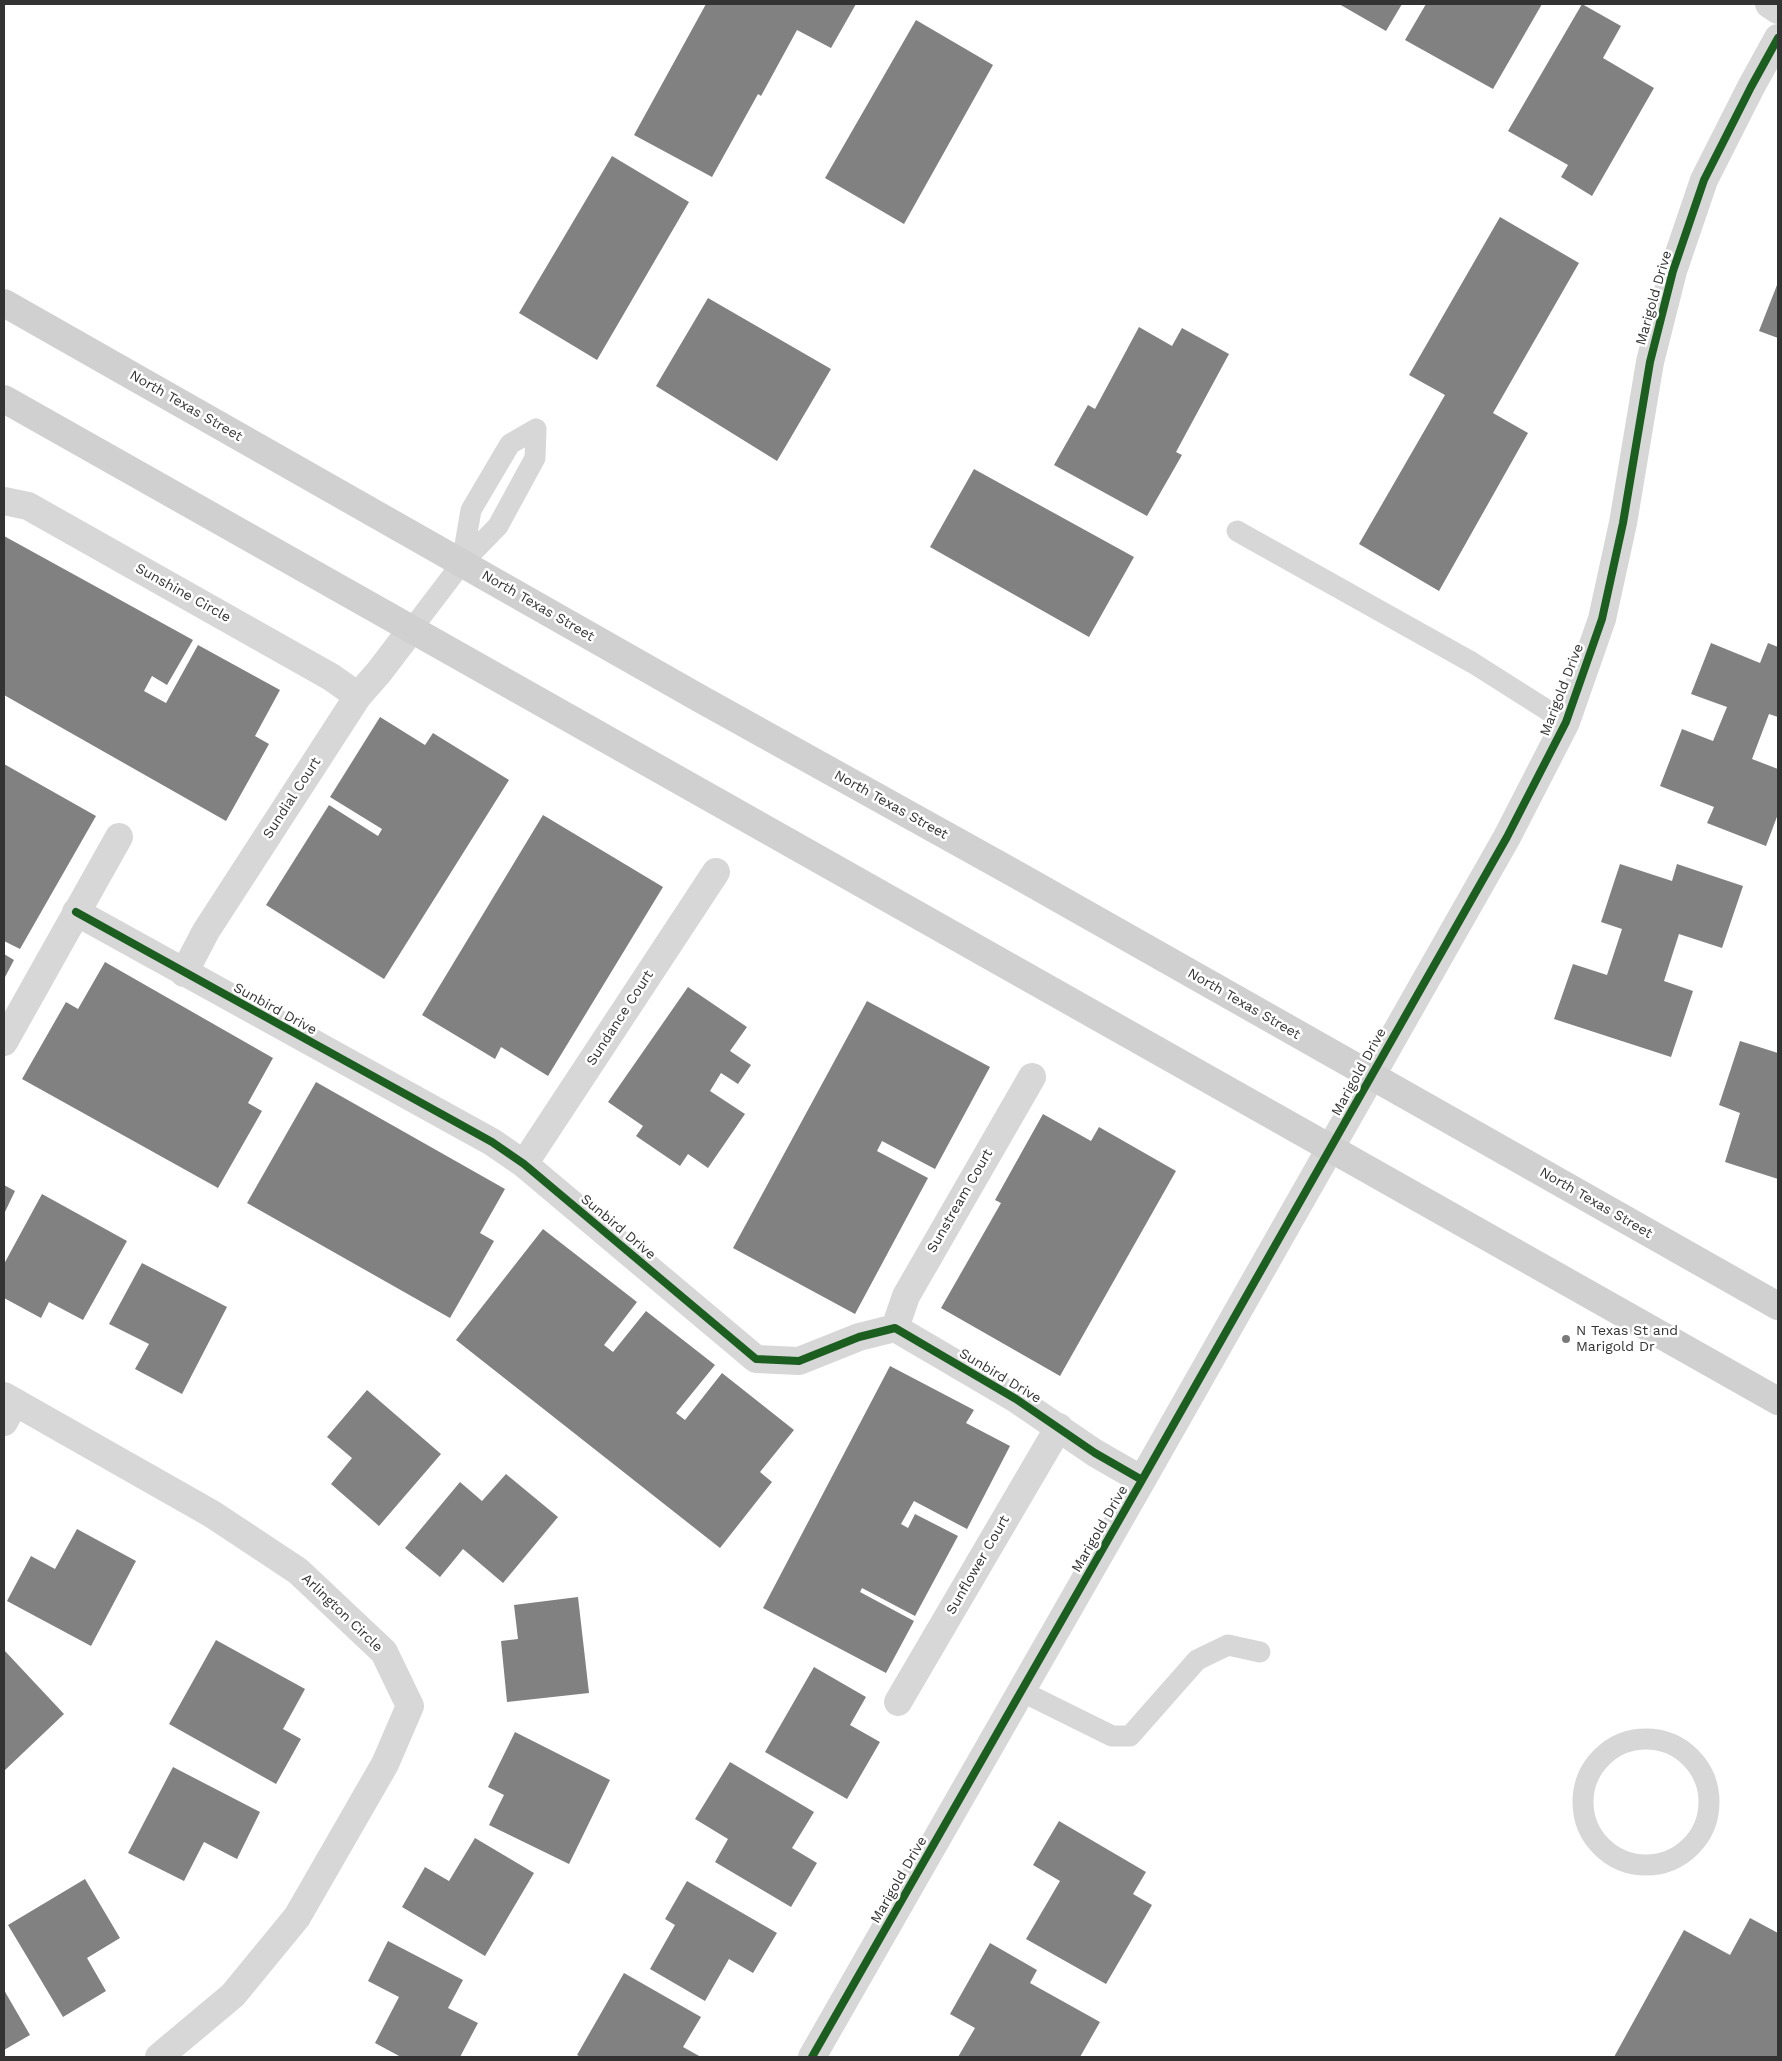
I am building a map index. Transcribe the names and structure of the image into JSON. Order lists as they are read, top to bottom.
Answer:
{
  "streets": {
    "main road": ["North Texas Street"],
    "street": [
      "Marigold Drive",
      "Sunshine Circle",
      "Sundial Court",
      "Sunbird Drive",
      "Sundance Court",
      "Sunstream Court",
      "Sunflower Court",
      "Arlington Circle"
    ]
  },
  "crossings": [
    ["Marigold Drive", "North Texas Street"],
    ["Marigold Drive", "Sunbird Drive"],
    ["Sunshine Circle", "Sundial Court"],
    ["Sundial Court", "Sunbird Drive"],
    ["Sunbird Drive", "Sundance Court"],
    ["Sunbird Drive", "Sunstream Court"],
    ["Sunbird Drive", "Sunflower Court"]
  ],
  "places": ["N Texas St and Marigold Dr"]
}
